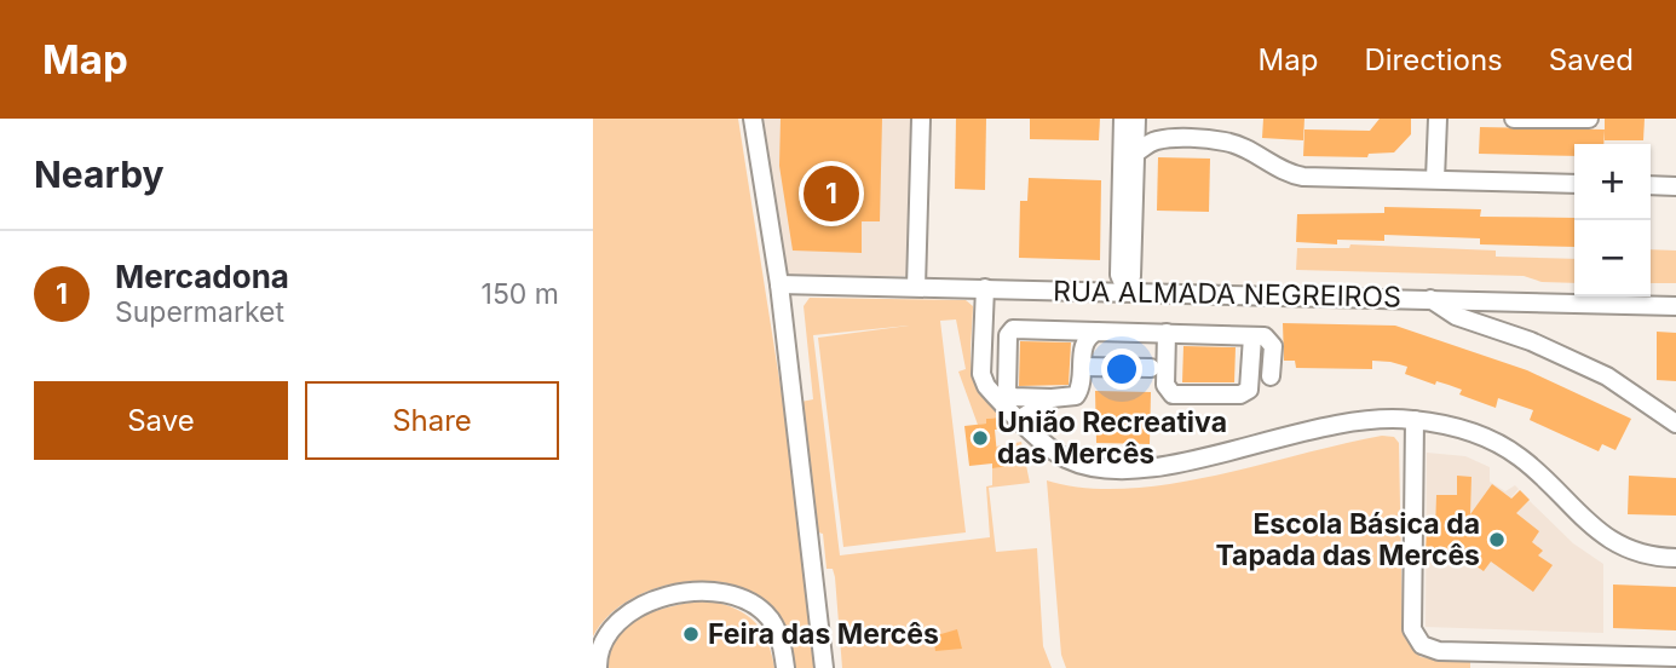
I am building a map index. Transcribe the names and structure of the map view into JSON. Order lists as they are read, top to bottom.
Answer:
{
  "streets": {
    "street": ["RUA ALMADA NEGREIROS"]
  },
  "places": ["União Recreativa das Mercês", "Escola Básica da Tapada das Mercês", "Feira das Mercês"],
  "page": {
    "header": "Map",
    "nav": ["Map", "Directions", "Saved"],
    "heading": "Nearby",
    "map_buttons": ["+", "−"],
    "pins": "1",
    "list": [
      {
        "mark": "1",
        "name": "Mercadona",
        "note": "Supermarket",
        "value": "150 m"
      }
    ],
    "buttons": ["Save", "Share"]
  }
}
